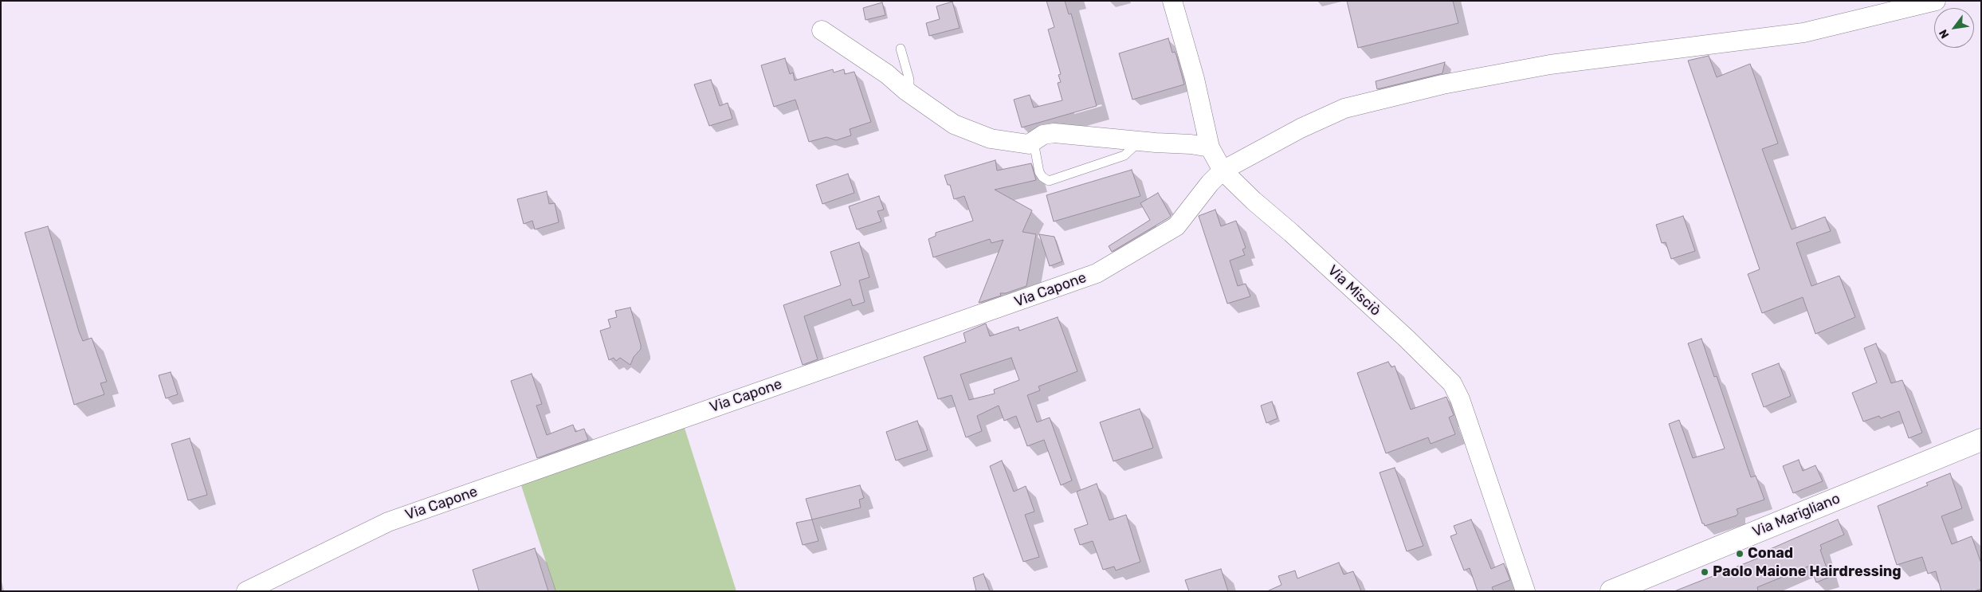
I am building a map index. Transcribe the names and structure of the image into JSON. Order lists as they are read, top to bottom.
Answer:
{
  "streets": {
    "street": ["Via Capone", "Via Misciò", "Via Marigliano"]
  },
  "crossings": [
    ["Via Capone", "Via Misciò"]
  ],
  "places": ["Conad", "Paolo Maione Hairdressing"],
  "north": "bottom left"
}
